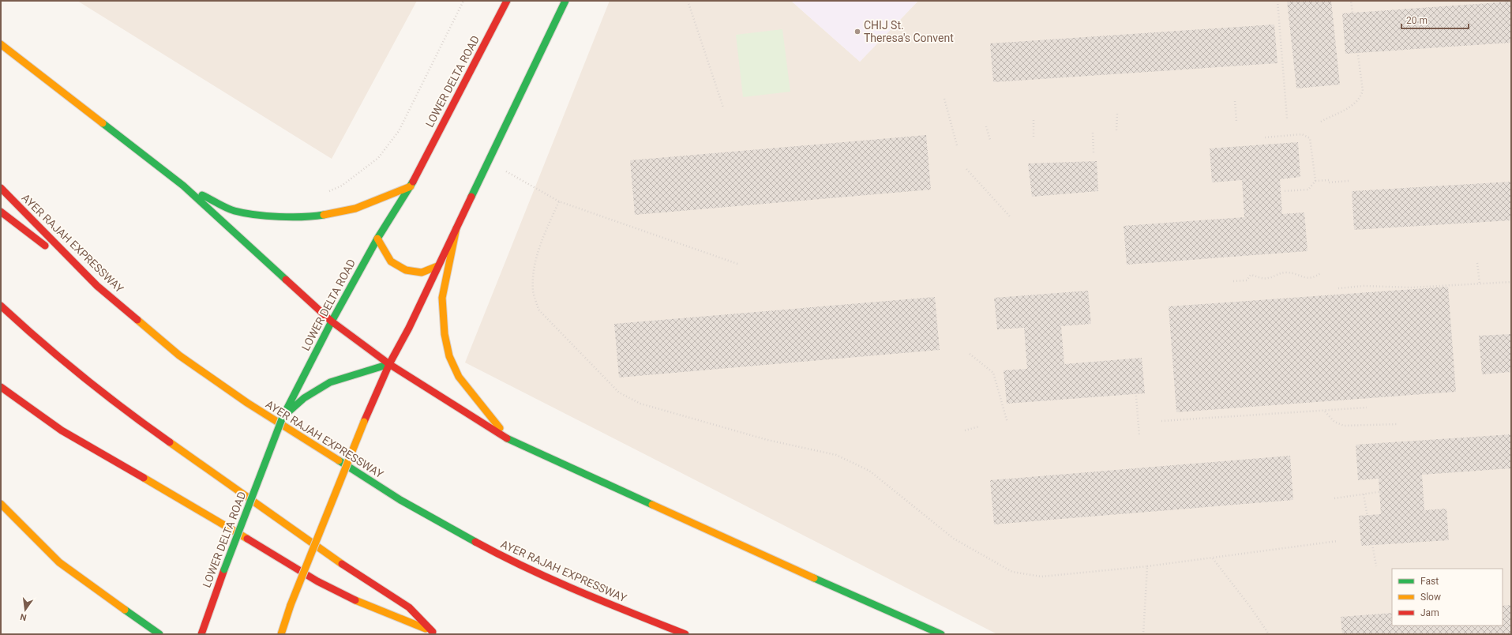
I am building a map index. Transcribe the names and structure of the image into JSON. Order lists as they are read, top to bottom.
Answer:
{
  "streets": {
    "main road": ["LOWER DELTA ROAD", "AYER RAJAH EXPRESSWAY"]
  },
  "places": ["CHIJ St. Theresa's Convent"],
  "legend": ["Fast", "Slow", "Jam"],
  "scale_bar": "20 m",
  "north": "bottom"
}
